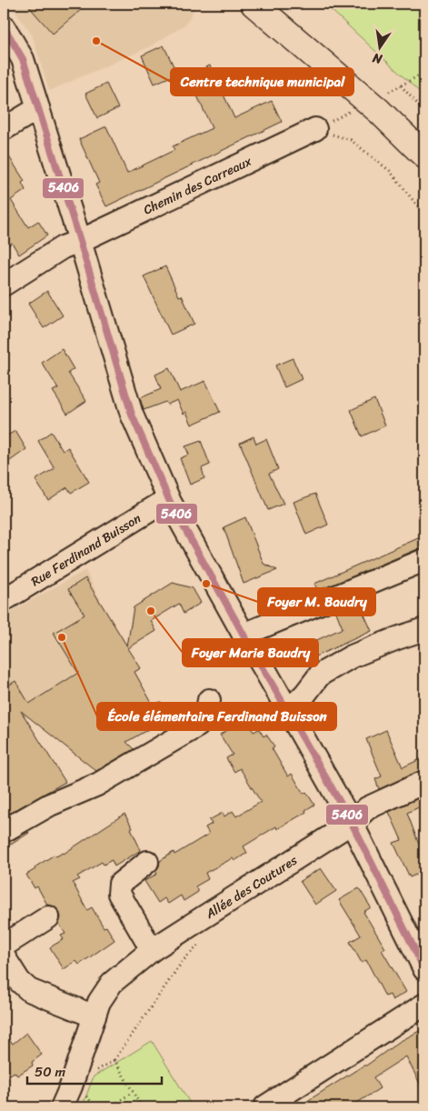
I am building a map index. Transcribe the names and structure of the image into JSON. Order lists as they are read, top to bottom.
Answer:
{
  "streets": {
    "street": ["Chemin des Carreaux", "Rue Ferdinand Buisson", "Allée des Coutures"]
  },
  "places": [
    "Centre technique municipal",
    "Foyer M. Baudry",
    "Foyer Marie Baudry",
    "École élémentaire Ferdinand Buisson"
  ],
  "lines": ["transit line 5406"],
  "scale_bar": "50 m",
  "north": "bottom"
}
